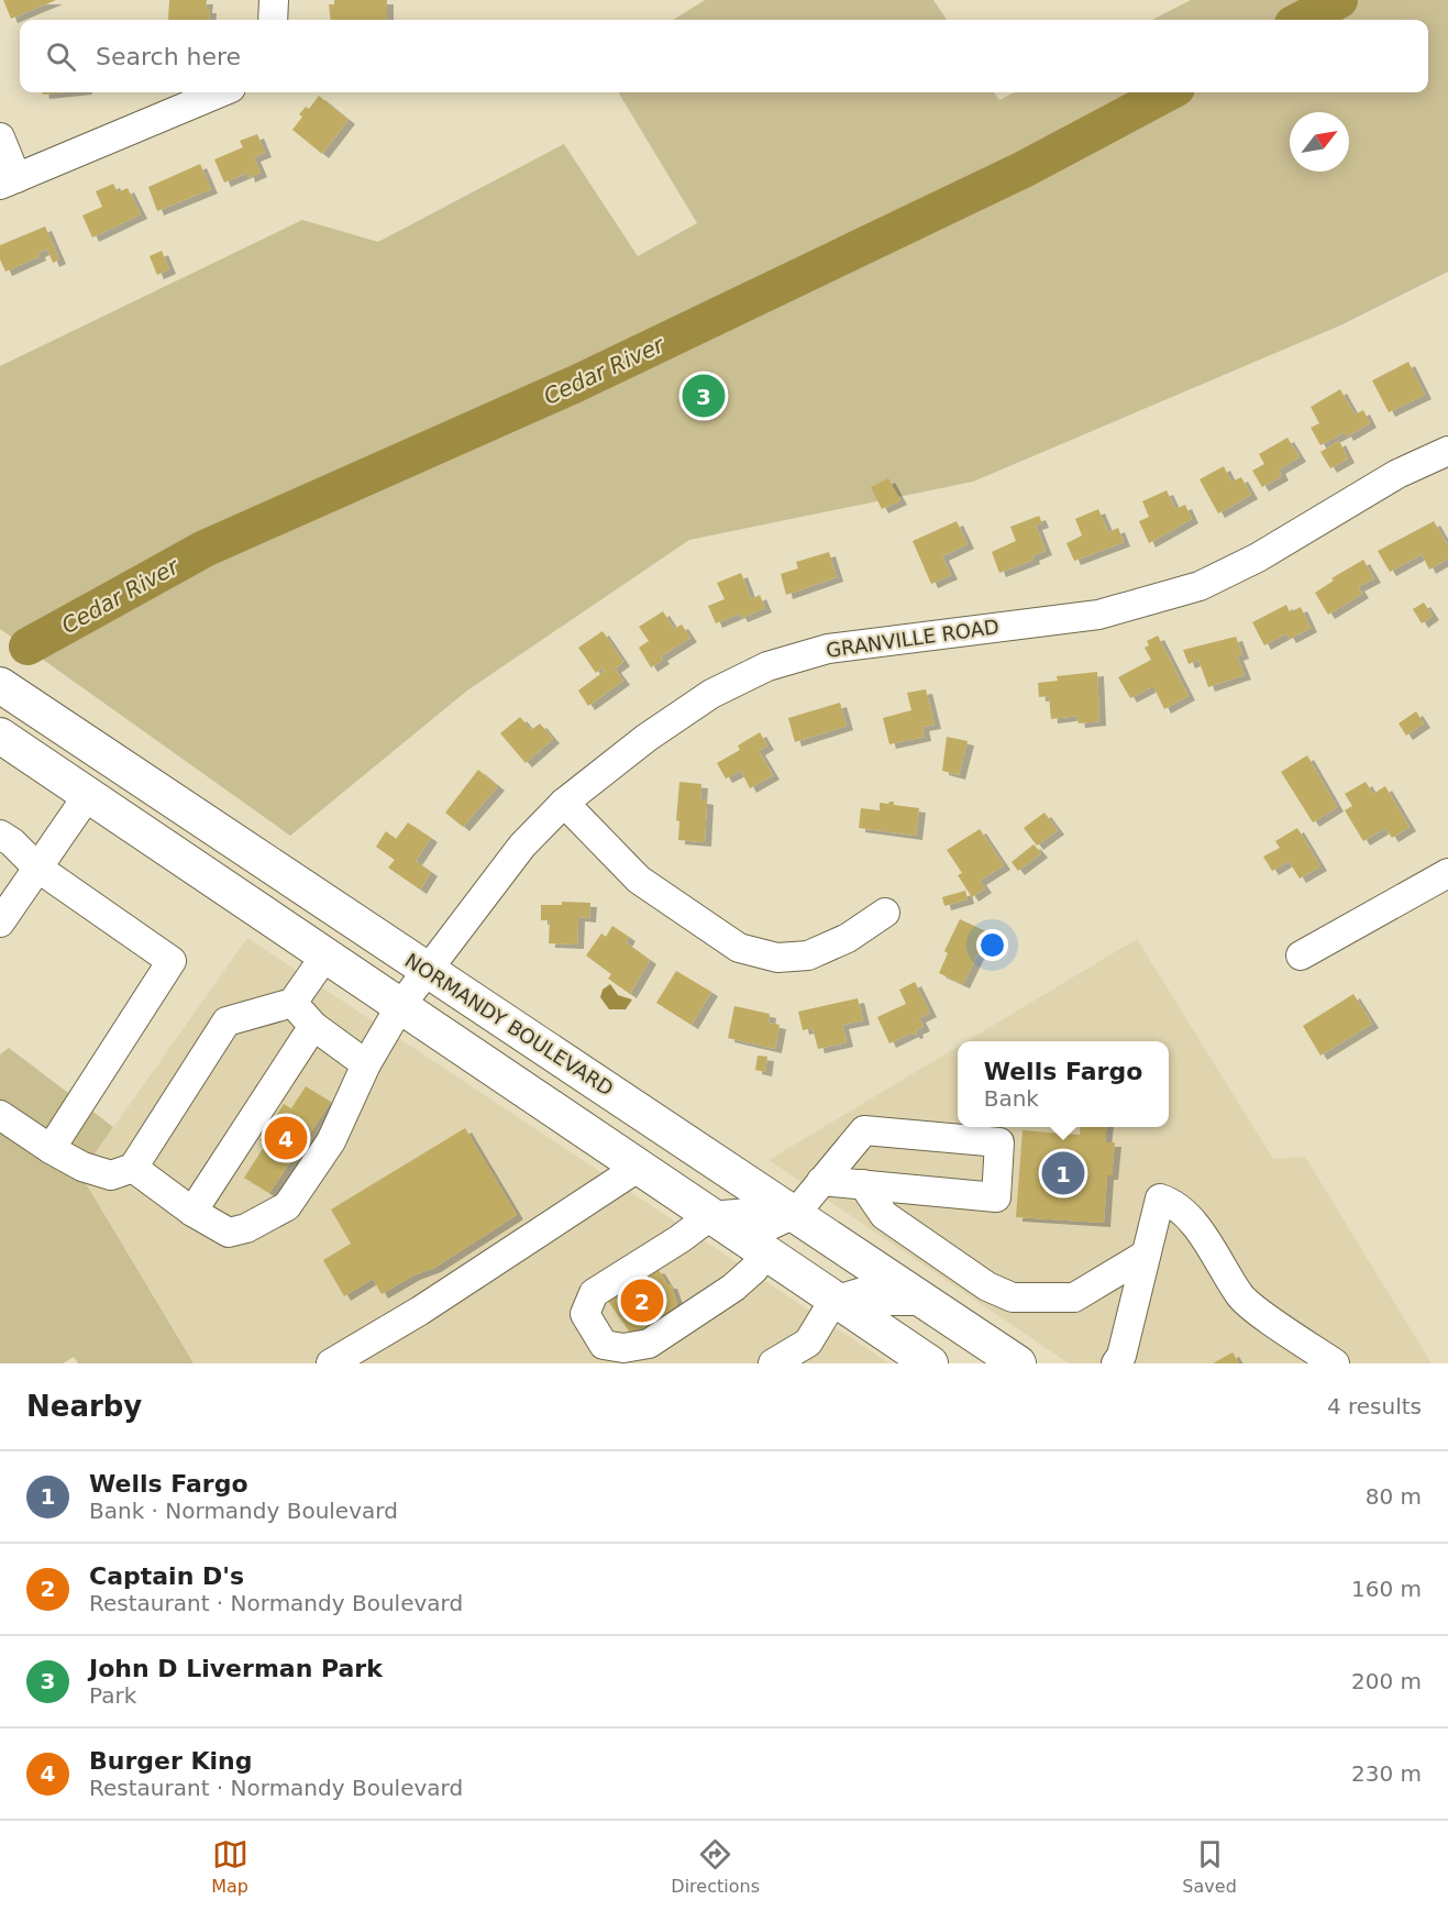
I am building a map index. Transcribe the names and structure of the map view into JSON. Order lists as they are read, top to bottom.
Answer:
{
  "streets": {
    "main road": ["NORMANDY BOULEVARD"],
    "street": ["GRANVILLE ROAD"]
  },
  "crossings": [
    ["GRANVILLE ROAD", "NORMANDY BOULEVARD"]
  ],
  "water": ["Cedar River"],
  "north": "top right",
  "page": {
    "search": "Search here",
    "pins": [
      "3",
      "4",
      "1",
      "2"
    ],
    "popup": ["Wells Fargo", "Bank"],
    "heading": ["Nearby", "4 results"],
    "list": [
      {
        "mark": "1",
        "name": "Wells Fargo",
        "note": "Bank · Normandy Boulevard",
        "value": "80 m"
      },
      {
        "mark": "2",
        "name": "Captain D's",
        "note": "Restaurant · Normandy Boulevard",
        "value": "160 m"
      },
      {
        "mark": "3",
        "name": "John D Liverman Park",
        "note": "Park",
        "value": "200 m"
      },
      {
        "mark": "4",
        "name": "Burger King",
        "note": "Restaurant · Normandy Boulevard",
        "value": "230 m"
      }
    ],
    "nav": ["Map", "Directions", "Saved"]
  }
}
